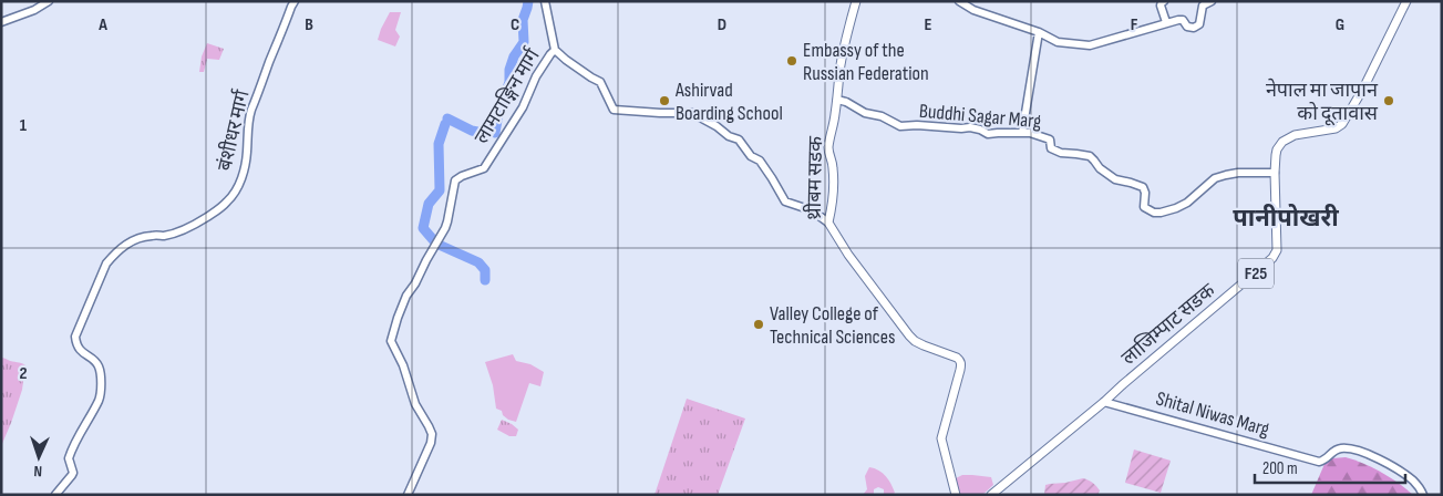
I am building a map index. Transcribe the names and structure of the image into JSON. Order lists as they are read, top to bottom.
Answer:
{
  "streets": {
    "main road": ["थ्रीबम सडक", "F25", "लाजिम्पाट सडक"],
    "street": [
      "लामटाङ्गिन मार्ग",
      "Buddhi Sagar Marg",
      "बंशीधर मार्ग",
      "Shital Niwas Marg"
    ]
  },
  "crossings": [
    ["Buddhi Sagar Marg", "थ्रीबम सडक"],
    ["Buddhi Sagar Marg", "लाजिम्पाट सडक"],
    ["लाजिम्पाट सडक", "Shital Niwas Marg"]
  ],
  "districts": ["पानीपोखरी"],
  "places": [
    "Embassy of the Russian Federation",
    "Ashirvad Boarding School",
    "नेपाल मा जापान को दूतावास",
    "Valley College of Technical Sciences"
  ],
  "scale_bar": "200 m",
  "north": "bottom",
  "grid": {
    "columns": [
      "A",
      "B",
      "C",
      "D",
      "E",
      "F",
      "G"
    ],
    "rows": ["1", "2"]
  }
}
